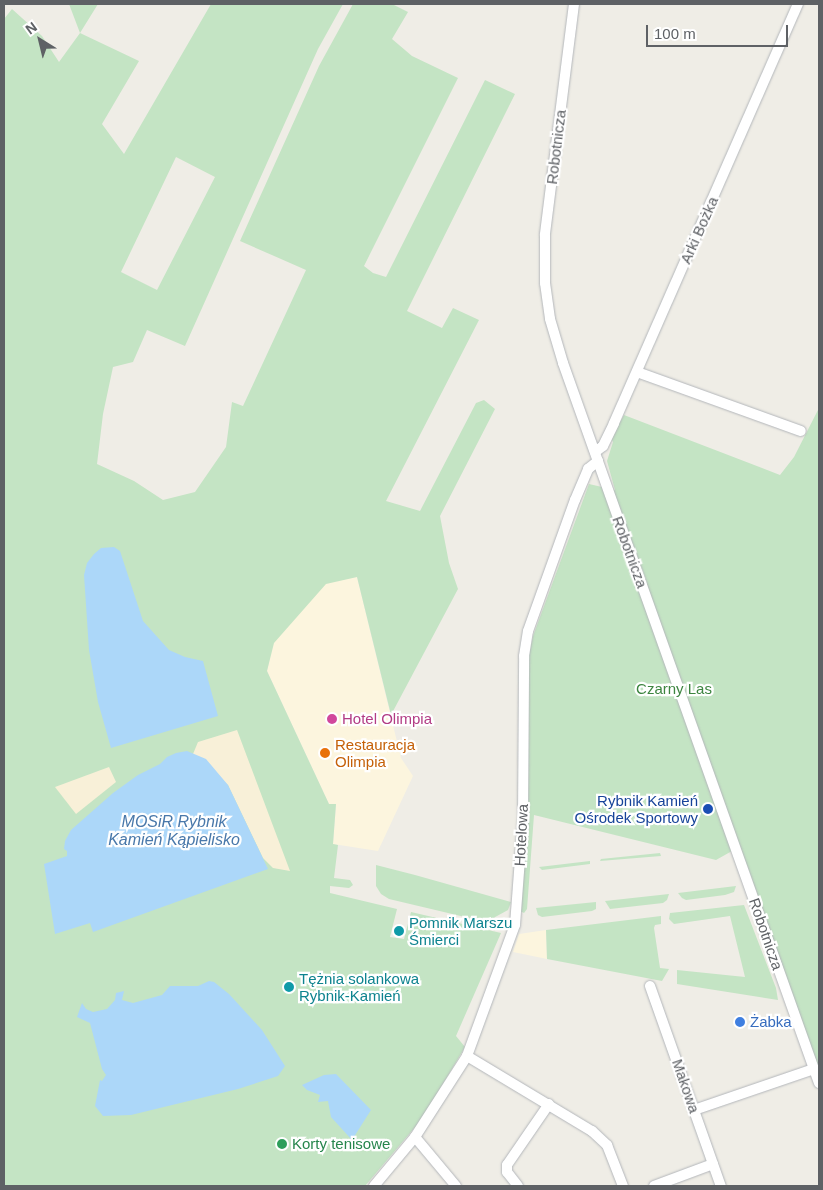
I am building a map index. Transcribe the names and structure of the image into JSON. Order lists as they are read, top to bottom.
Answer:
{
  "streets": {
    "street": [
      "Robotnicza",
      "Arki Bożka",
      "Hotelowa",
      "Makowa"
    ]
  },
  "crossings": [
    ["Robotnicza", "Arki Bożka"],
    ["Robotnicza", "Hotelowa"],
    ["Arki Bożka", "Hotelowa"]
  ],
  "water": ["MOSiR Rybnik Kamień Kąpielisko"],
  "parks": ["Czarny Las"],
  "places": [
    "Hotel Olimpia",
    "Restauracja Olimpia",
    "Rybnik Kamień Ośrodek Sportowy",
    "Pomnik Marszu Śmierci",
    "Tężnia solankowa Rybnik-Kamień",
    "Żabka",
    "Korty tenisowe"
  ],
  "scale_bar": "100 m",
  "north": "top left"
}
